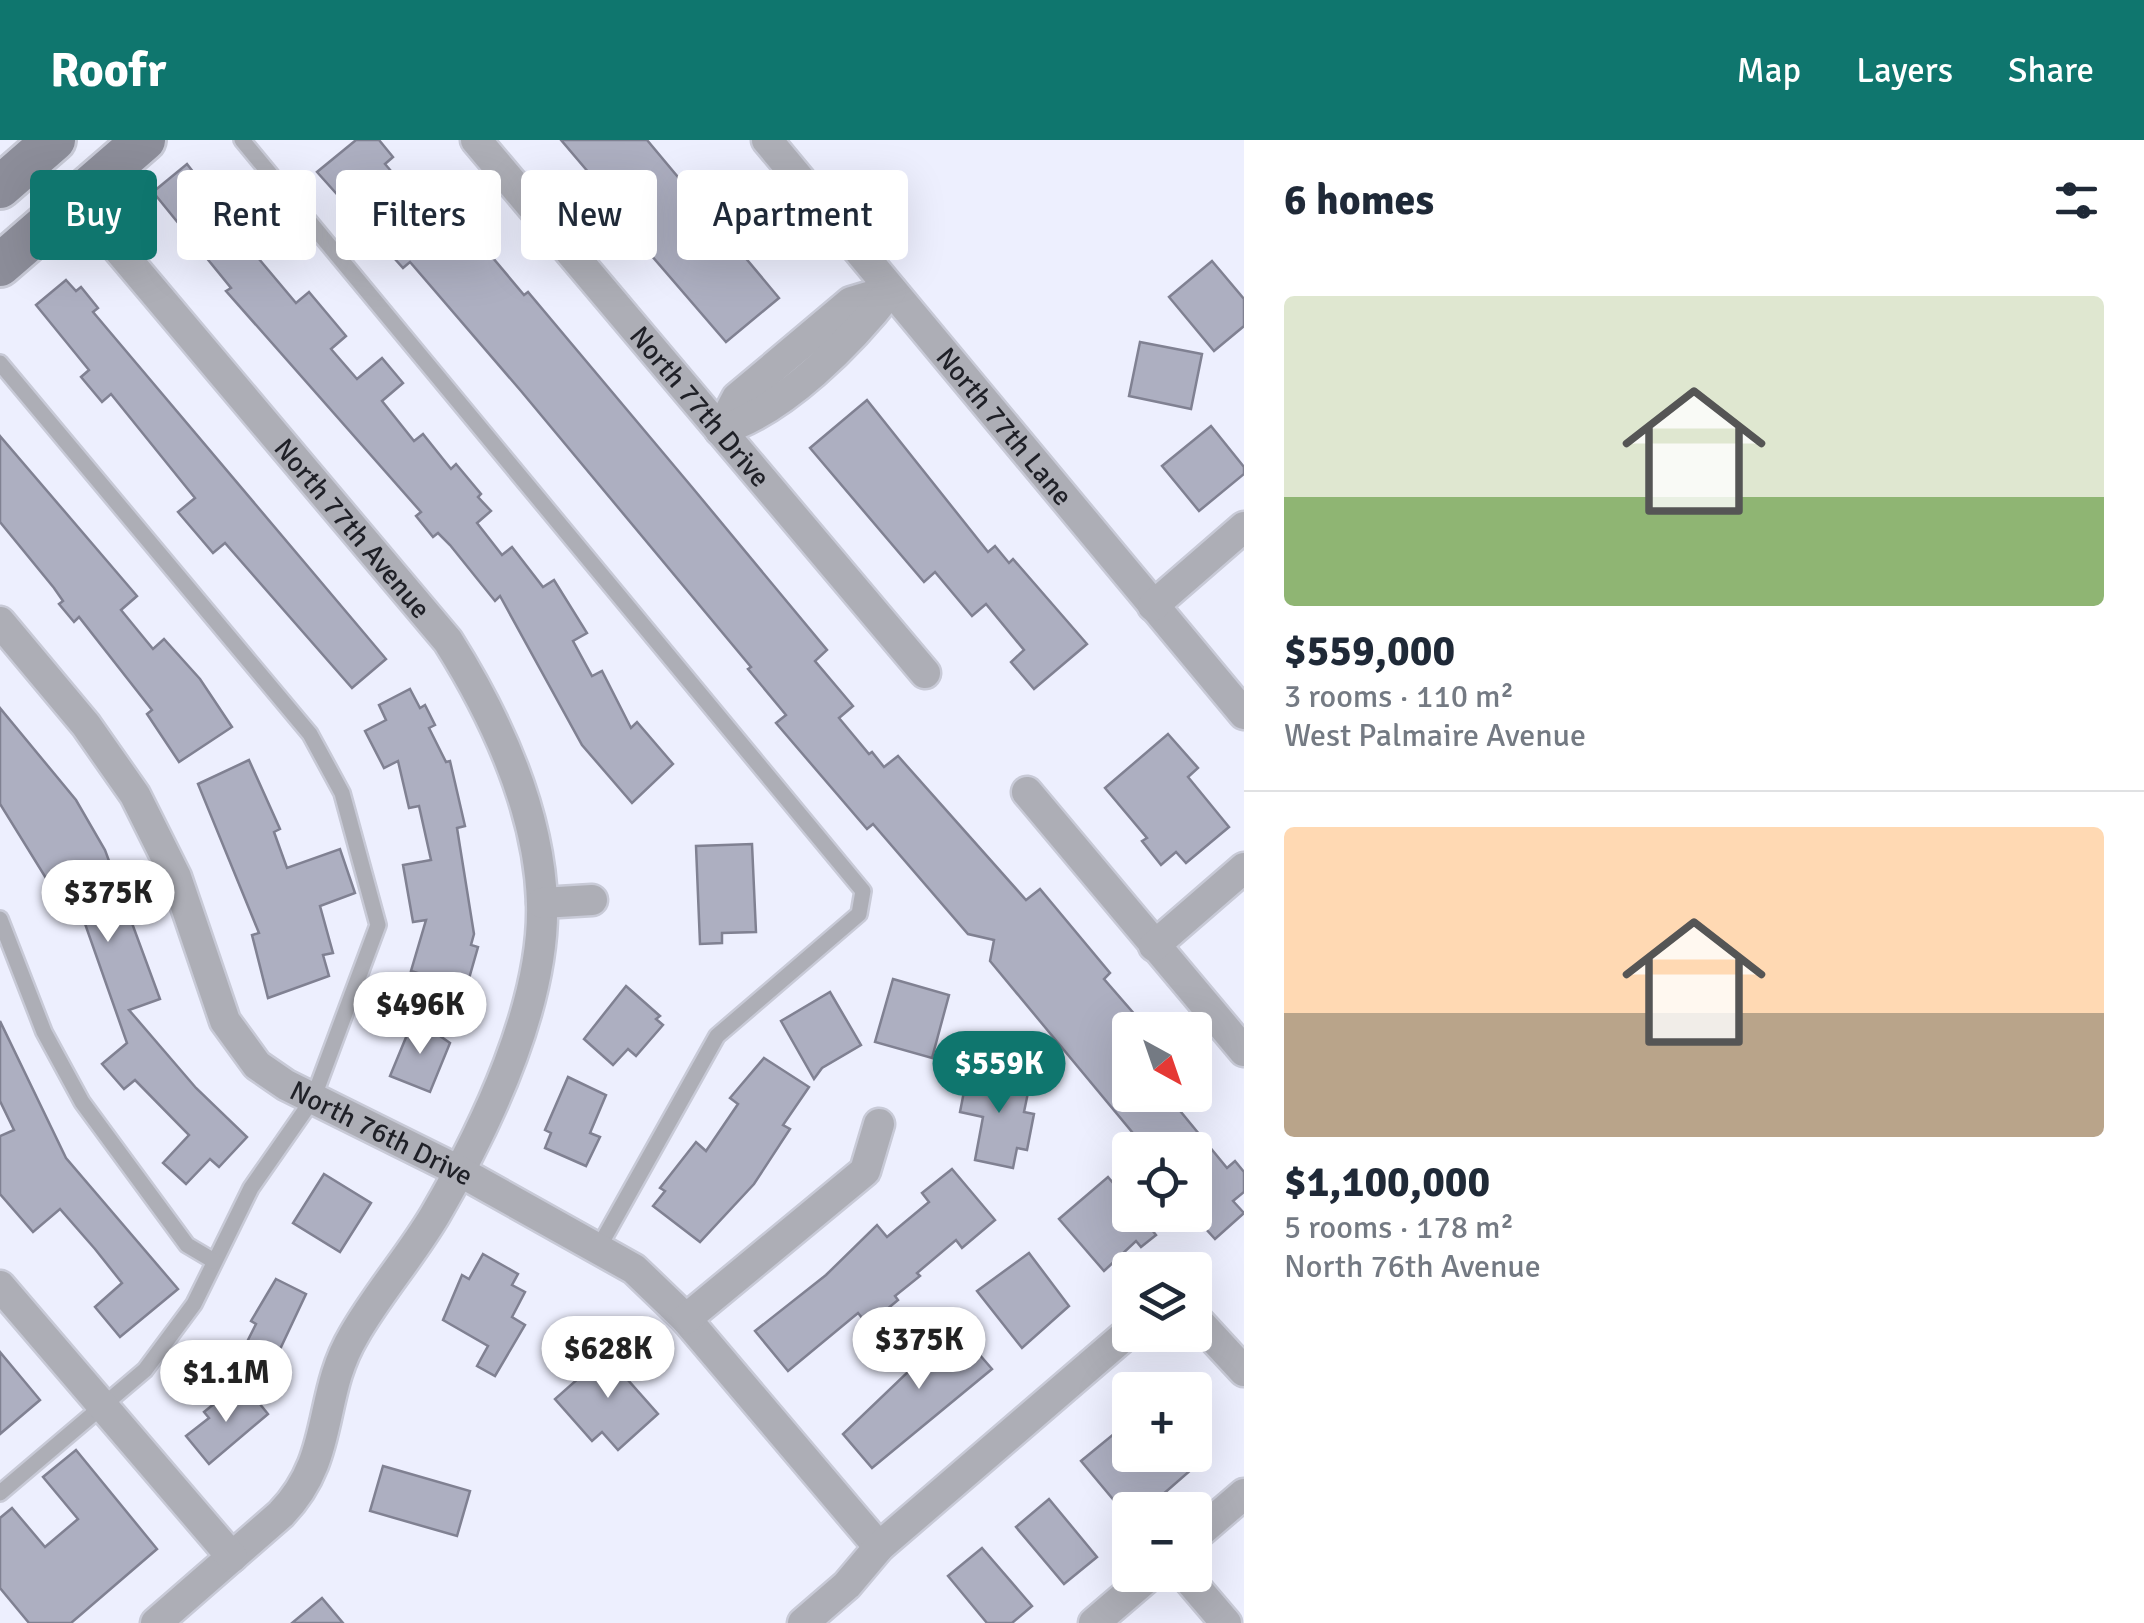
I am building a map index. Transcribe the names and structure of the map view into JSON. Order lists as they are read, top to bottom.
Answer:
{
  "streets": {
    "street": [
      "North 77th Drive",
      "North 77th Lane",
      "North 77th Avenue",
      "North 76th Drive"
    ]
  },
  "crossings": [
    ["North 77th Avenue", "North 76th Drive"]
  ],
  "north": "bottom right",
  "page": {
    "header": "Roofr",
    "nav": ["Map", "Layers", "Share"],
    "heading": "6 homes",
    "chip": [
      "Buy",
      "Rent",
      "Filters",
      "New",
      "Apartment"
    ],
    "list": [
      {
        "name": "$559,000",
        "note": "3 rooms · 110 m² · West Palmaire Avenue"
      },
      {
        "name": "$1,100,000",
        "note": "5 rooms · 178 m² · North 76th Avenue"
      }
    ],
    "price": [
      "$375K",
      "$496K",
      "$559K",
      "$375K",
      "$628K",
      "$1.1M"
    ],
    "map_buttons": ["+", "−"]
  }
}
